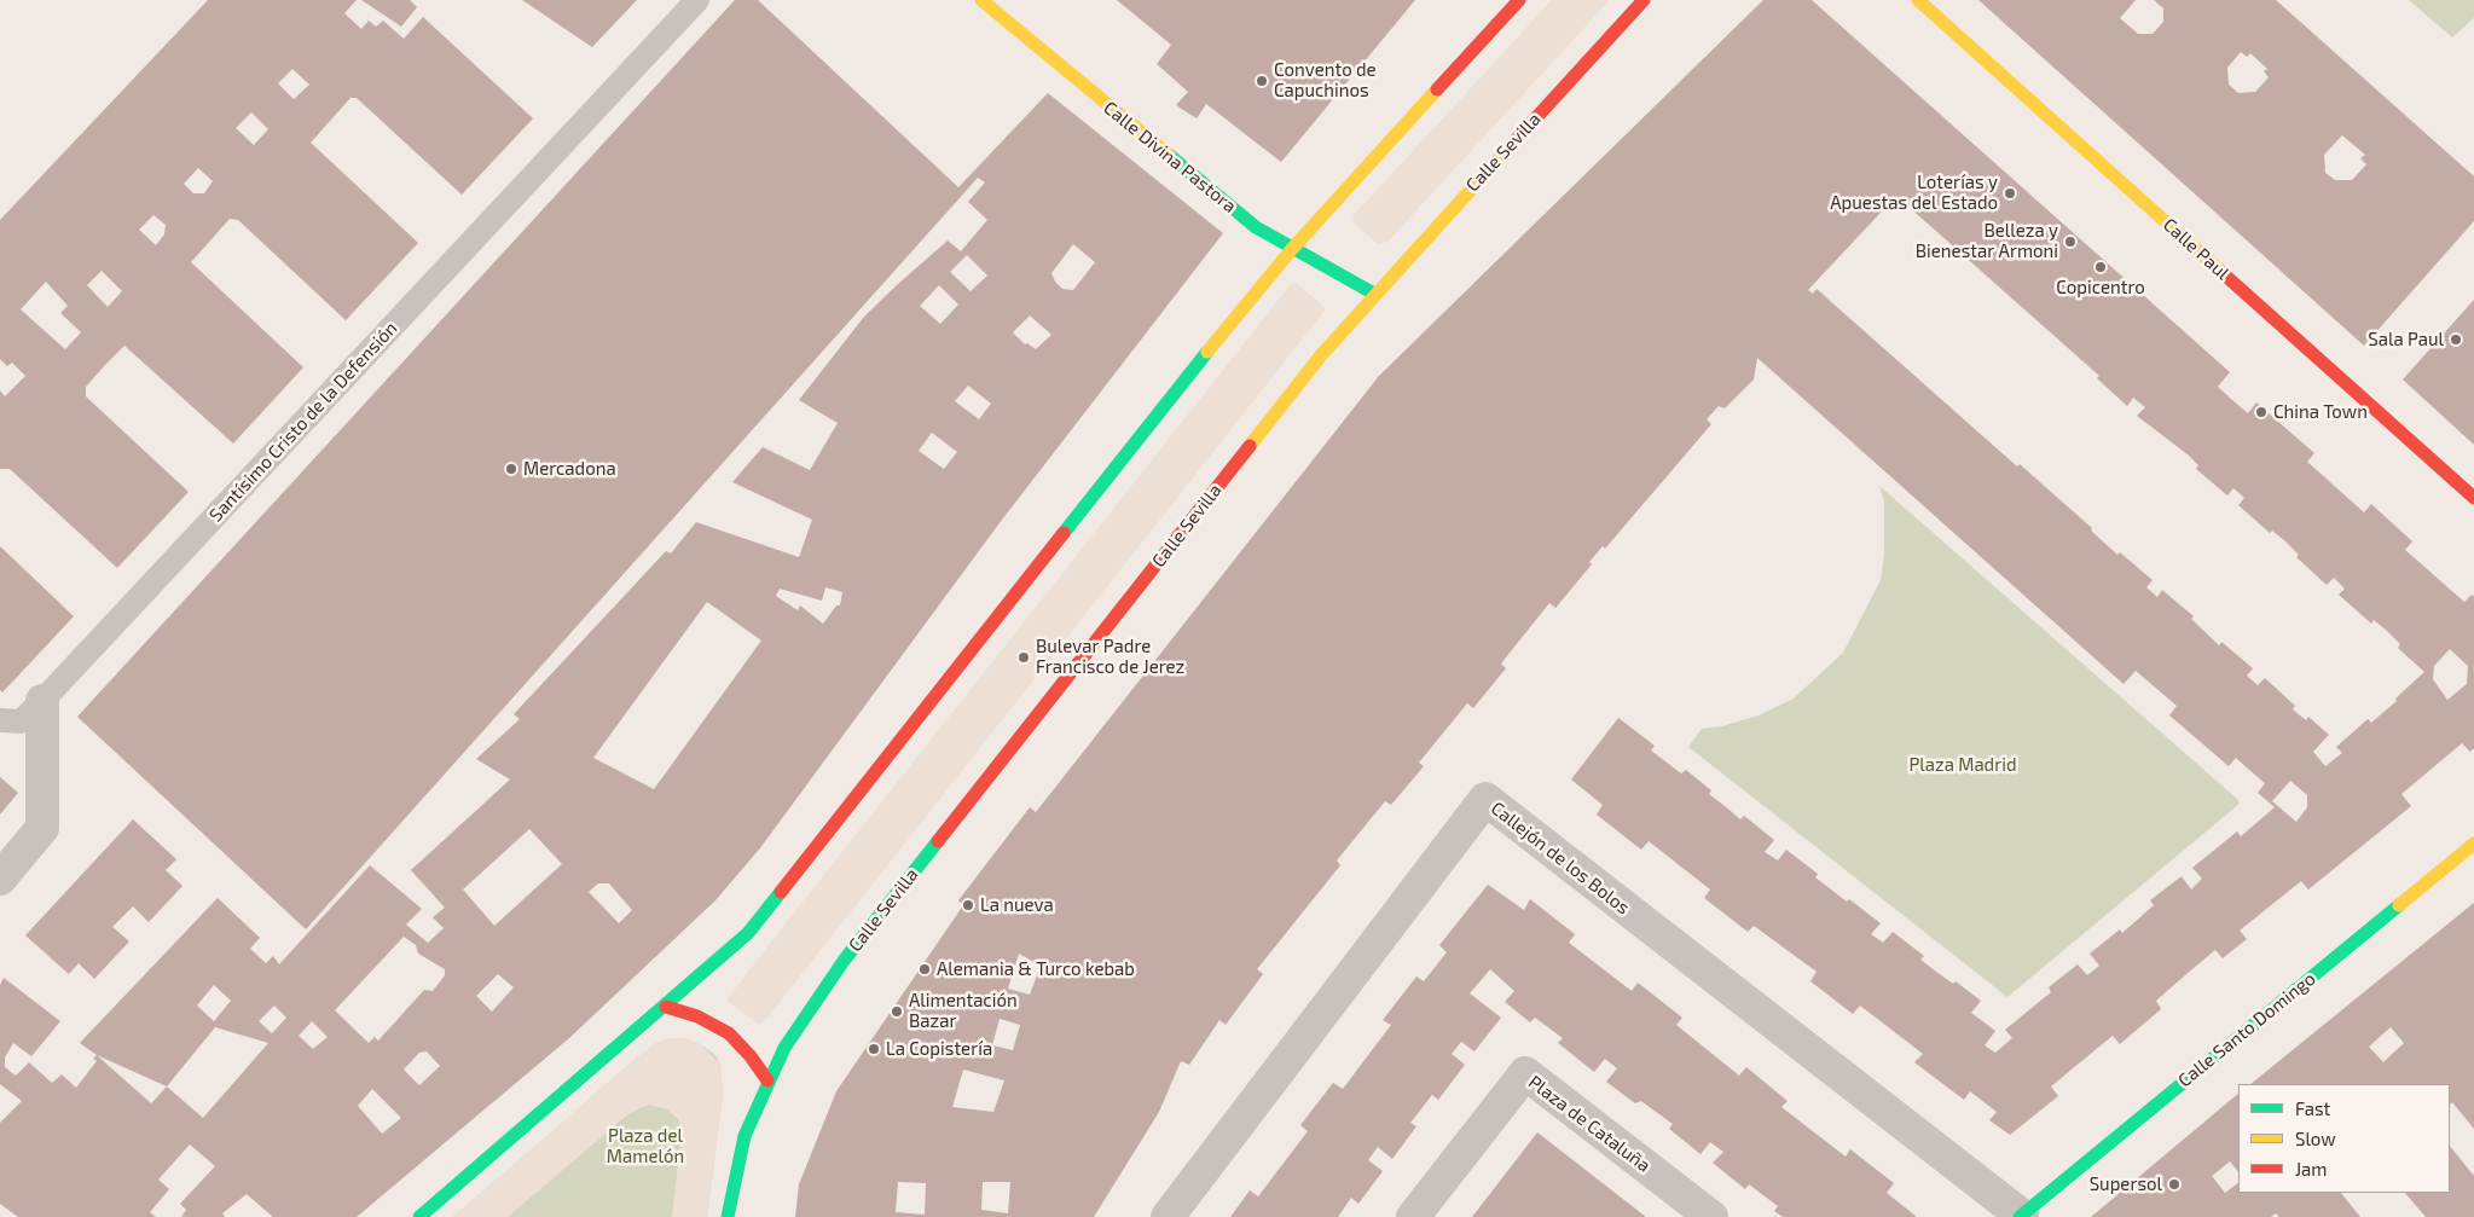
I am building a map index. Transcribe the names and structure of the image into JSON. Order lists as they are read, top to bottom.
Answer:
{
  "streets": {
    "street": [
      "Calle Sevilla",
      "Calle Divina Pastora",
      "Calle Paul",
      "Callejón de los Bolos",
      "Calle Santo Domingo",
      "Plaza de Cataluña"
    ],
    "lane": ["Santísimo Cristo de la Defensión"]
  },
  "crossings": [
    ["Calle Sevilla", "Calle Divina Pastora"],
    ["Callejón de los Bolos", "Calle Santo Domingo"]
  ],
  "parks": ["Plaza Madrid", "Plaza del Mamelón"],
  "places": [
    "Convento de Capuchinos",
    "Loterías y Apuestas del Estado",
    "Belleza y Bienestar Armoni",
    "Copicentro",
    "Sala Paul",
    "China Town",
    "Mercadona",
    "Bulevar Padre Francisco de Jerez",
    "La nueva",
    "Alemania & Turco kebab",
    "Alimentación Bazar",
    "La Copistería",
    "Supersol"
  ],
  "legend": ["Fast", "Slow", "Jam"]
}
